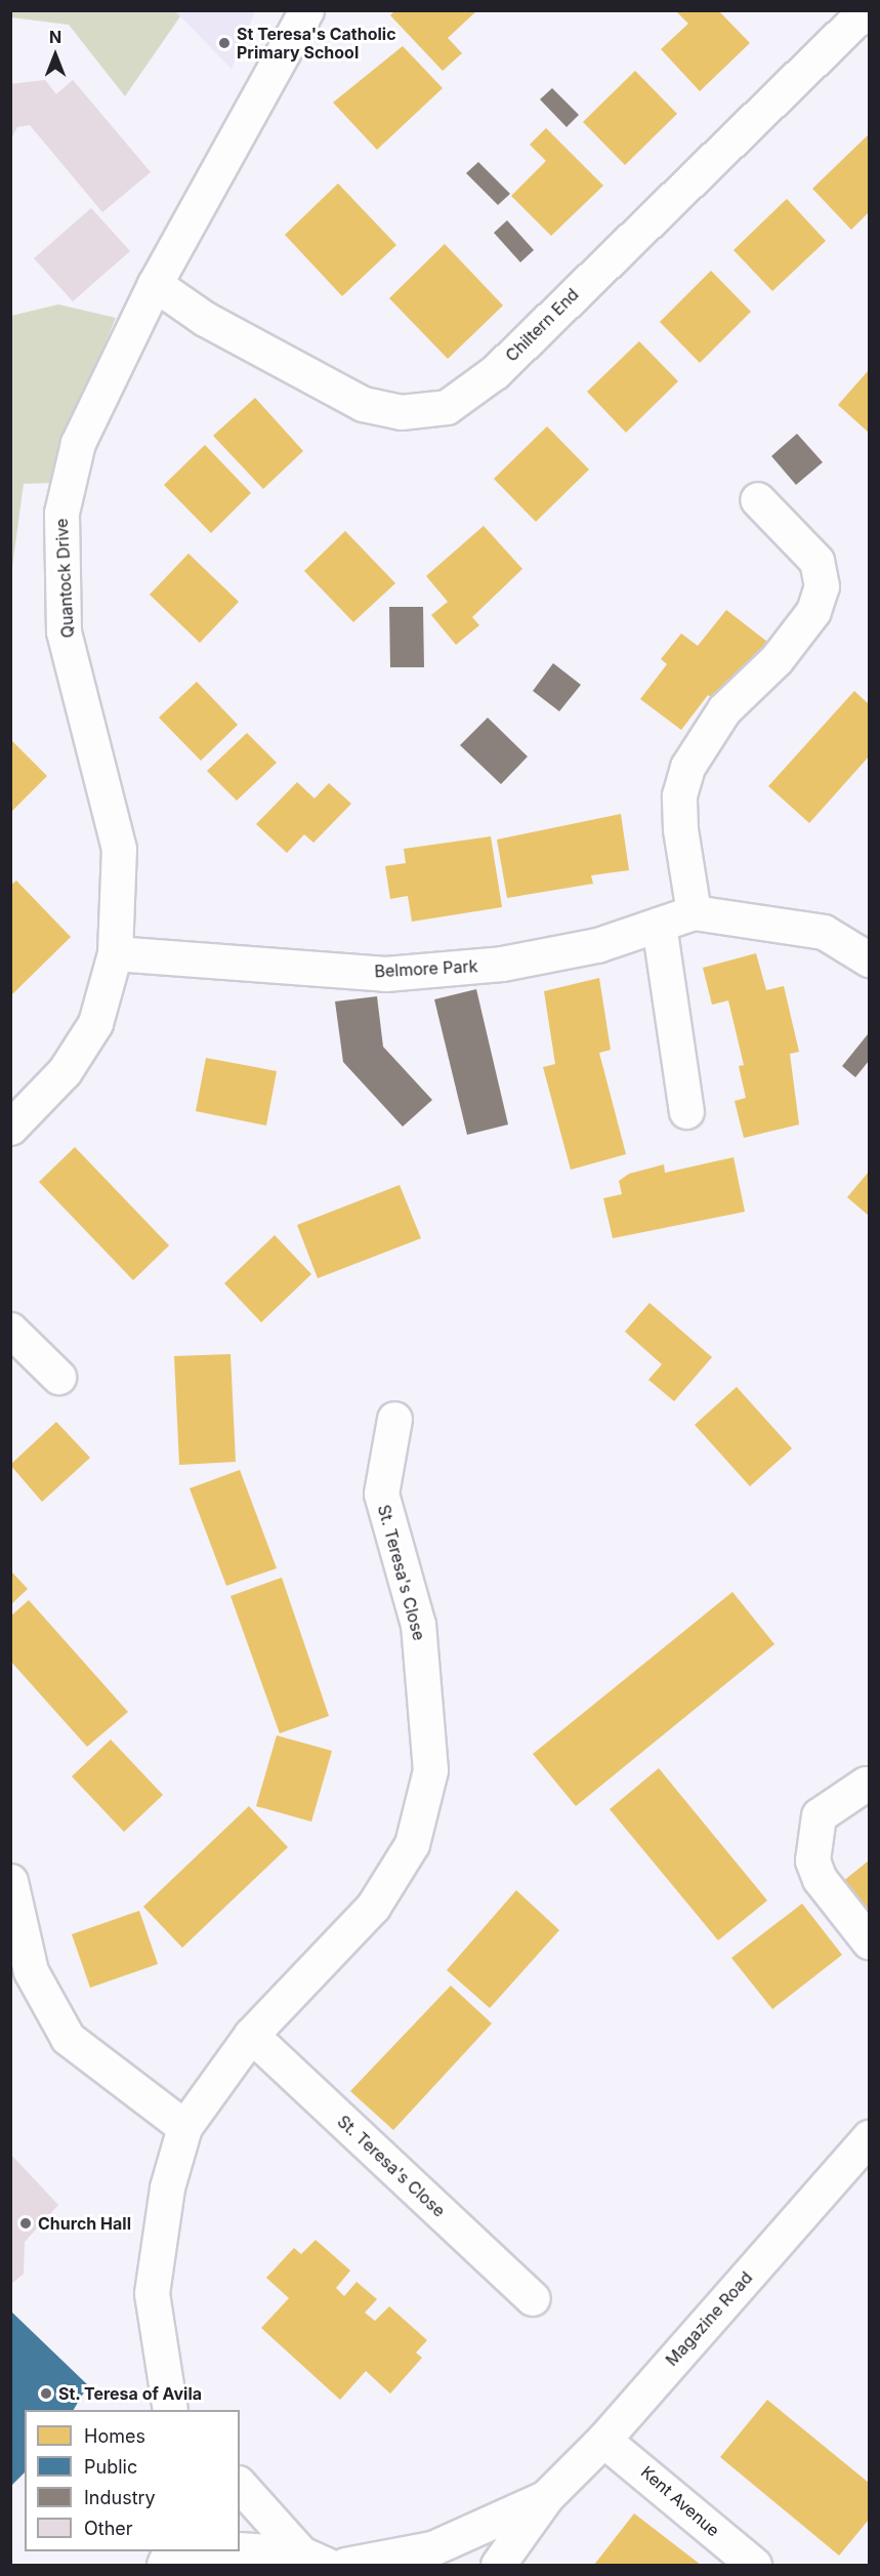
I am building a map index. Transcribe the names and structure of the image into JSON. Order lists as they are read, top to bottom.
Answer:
{
  "streets": {
    "street": [
      "Chiltern End",
      "Quantock Drive",
      "Belmore Park",
      "St. Teresa's Close",
      "Magazine Road",
      "Kent Avenue"
    ]
  },
  "crossings": [
    ["Chiltern End", "Quantock Drive"],
    ["Quantock Drive", "Belmore Park"],
    ["Magazine Road", "Kent Avenue"]
  ],
  "places": ["St Teresa's Catholic Primary School", "Church Hall", "St. Teresa of Avila"],
  "legend": [
    "Homes",
    "Public",
    "Industry",
    "Other"
  ],
  "north": "top"
}
